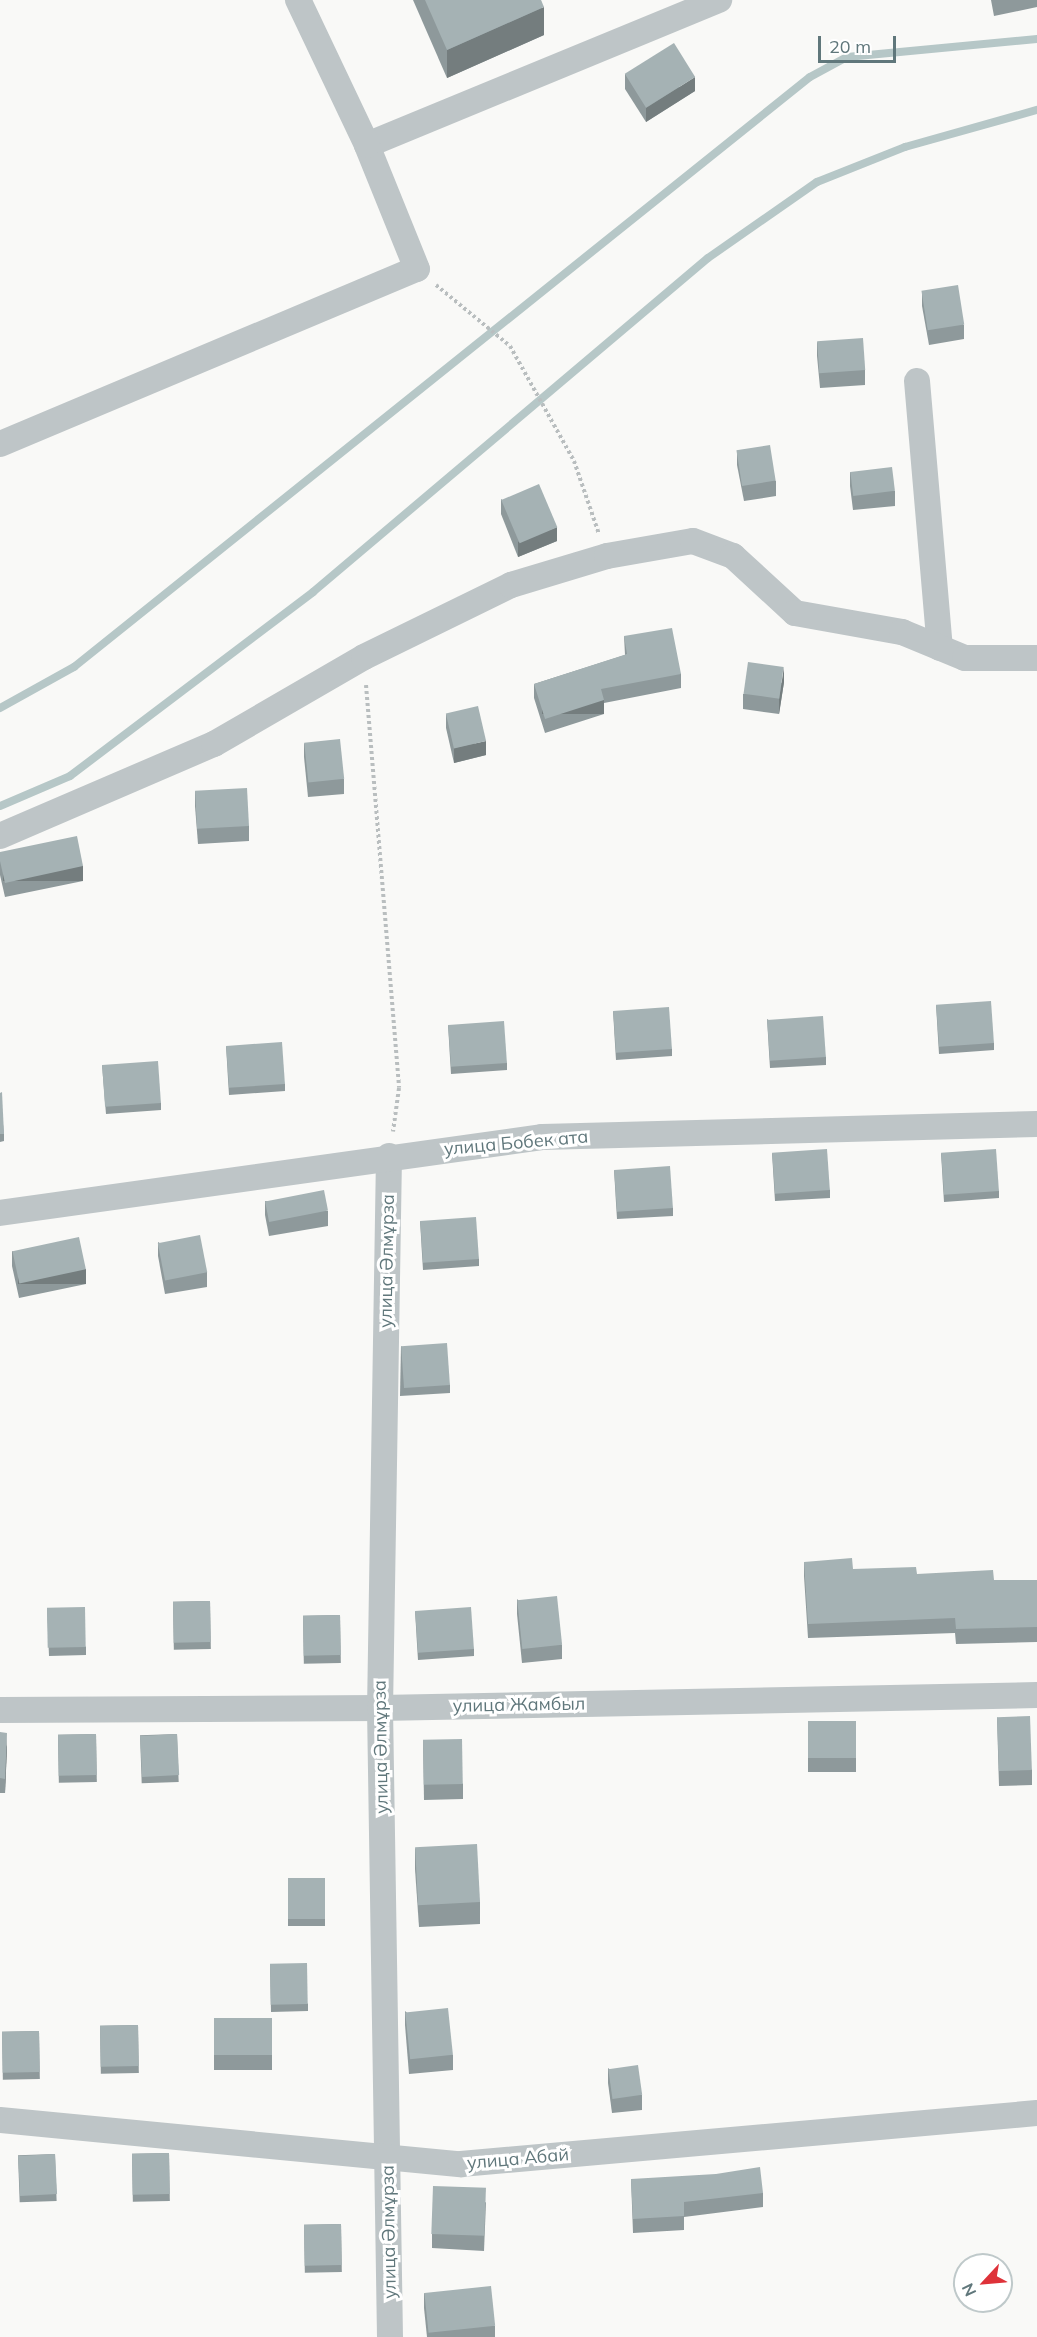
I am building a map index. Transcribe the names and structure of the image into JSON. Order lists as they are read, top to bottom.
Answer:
{
  "streets": {
    "street": [
      "улица Бобек ата",
      "улица Әлмұрза",
      "улица Жамбыл",
      "улица Абай"
    ]
  },
  "crossings": [
    ["улица Бобек ата", "улица Әлмұрза"],
    ["улица Әлмұрза", "улица Жамбыл"],
    ["улица Әлмұрза", "улица Абай"]
  ],
  "scale_bar": "20 m",
  "north": "bottom left"
}
